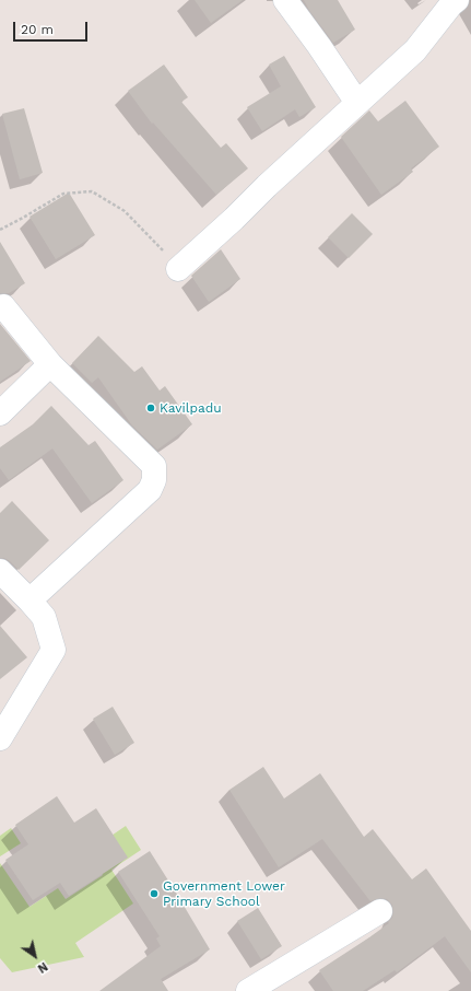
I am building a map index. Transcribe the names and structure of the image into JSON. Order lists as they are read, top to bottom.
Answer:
{
  "places": ["Kavilpadu", "Government Lower Primary School"],
  "scale_bar": "20 m",
  "north": "bottom right"
}
